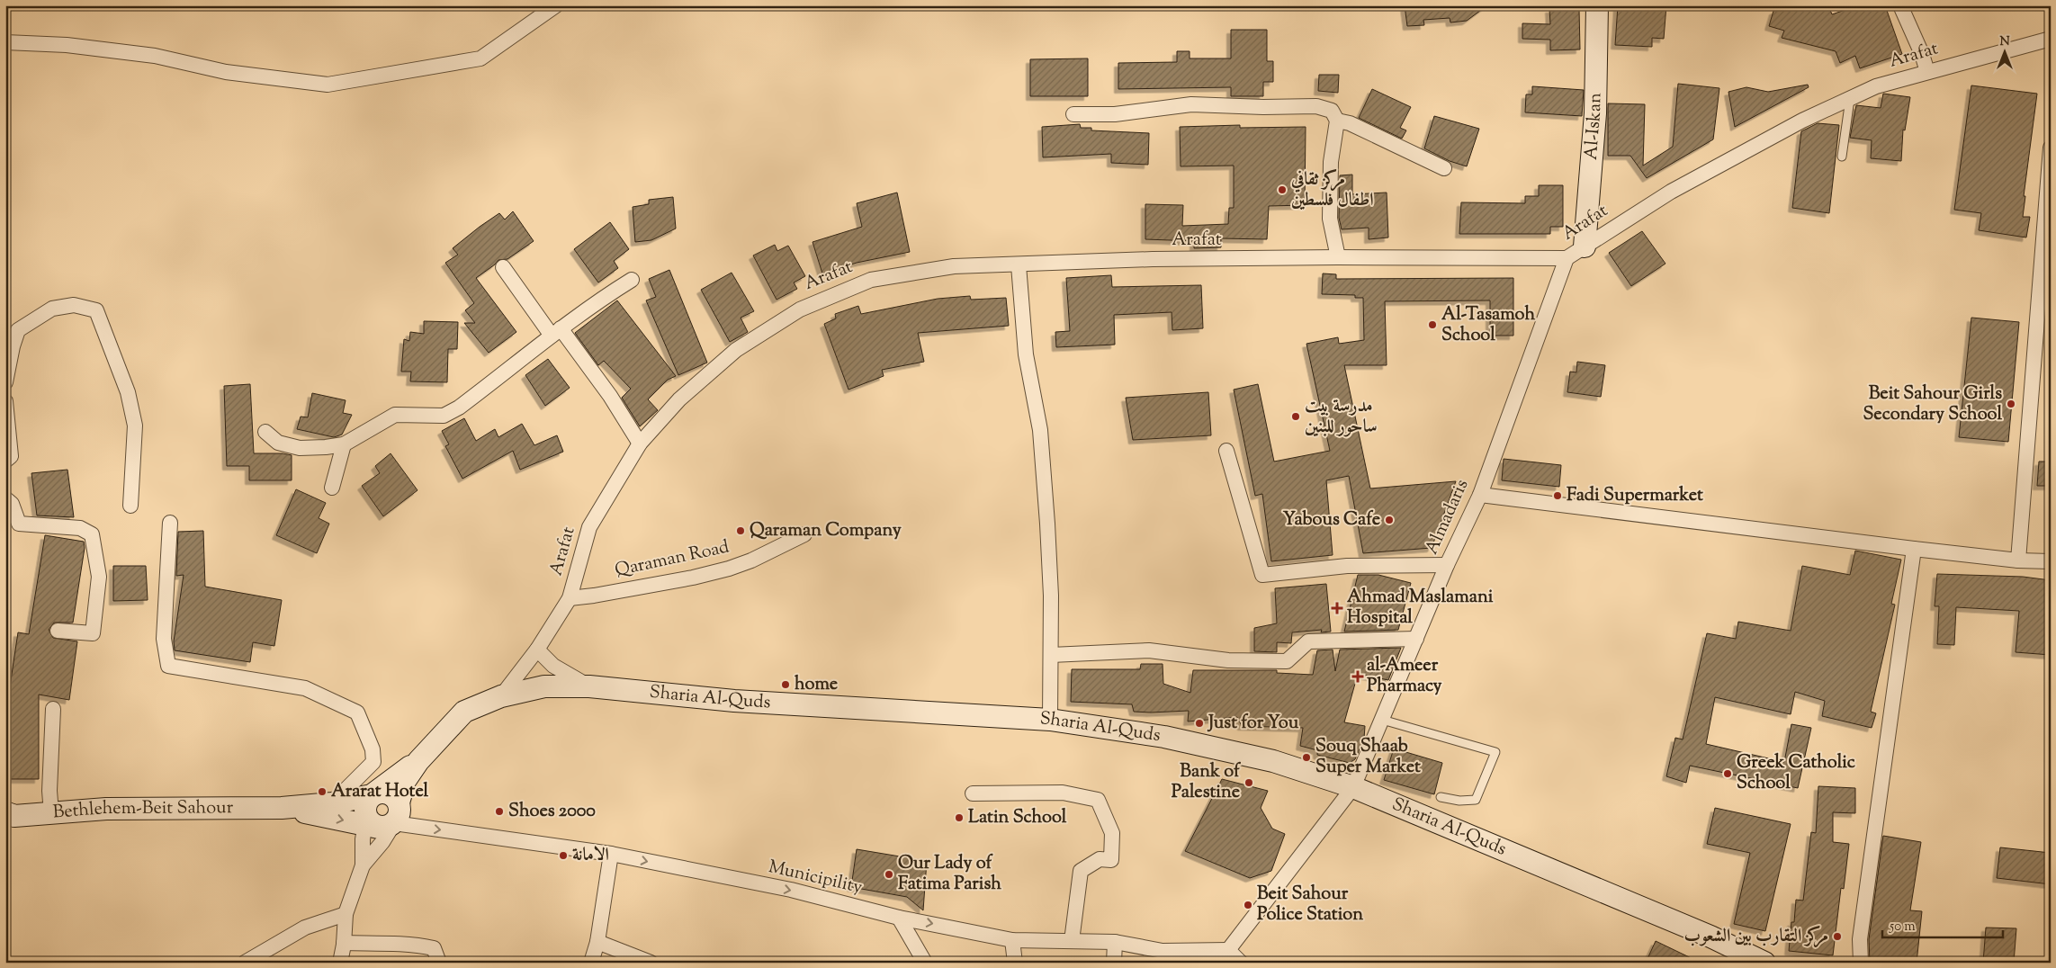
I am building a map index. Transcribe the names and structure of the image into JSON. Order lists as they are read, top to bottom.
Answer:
{
  "streets": {
    "main road": ["Al-Iskan", "Sharia Al-Quds", "Bethlehem-Beit Sahour"],
    "street": [
      "Arafat",
      "Almadaris",
      "Qaraman Road",
      "Municipility"
    ]
  },
  "crossings": [
    ["Arafat", "Al-Iskan"],
    ["Arafat", "Almadaris"],
    ["Arafat", "Qaraman Road"],
    ["Arafat", "Sharia Al-Quds"],
    ["Almadaris", "Sharia Al-Quds"],
    ["Almadaris", "Municipility"],
    ["Sharia Al-Quds", "Bethlehem-Beit Sahour"],
    ["Sharia Al-Quds", "Municipility"],
    ["Bethlehem-Beit Sahour", "Municipility"]
  ],
  "one_way": ["Municipility"],
  "places": {
    "other": [
      "مركز ثقافي اطفال فلسطين",
      "Al-Tasamoh School",
      "Beit Sahour Girls Secondary School",
      "مدرسة بيت ساحور للبنين",
      "Fadi Supermarket",
      "Yabous Cafe",
      "Qaraman Company",
      "home",
      "Just for You",
      "Souq Shaab Super Market",
      "Greek Catholic School",
      "Bank of Palestine",
      "Ararat Hotel",
      "Shoes 2000",
      "Latin School",
      "الامانة",
      "Our Lady of Fatima Parish",
      "Beit Sahour Police Station",
      "مركز التقارب بين الشعوب"
    ],
    "health": ["Ahmad Maslamani Hospital", "al-Ameer Pharmacy"]
  },
  "scale_bar": "50 m",
  "north": "top"
}
